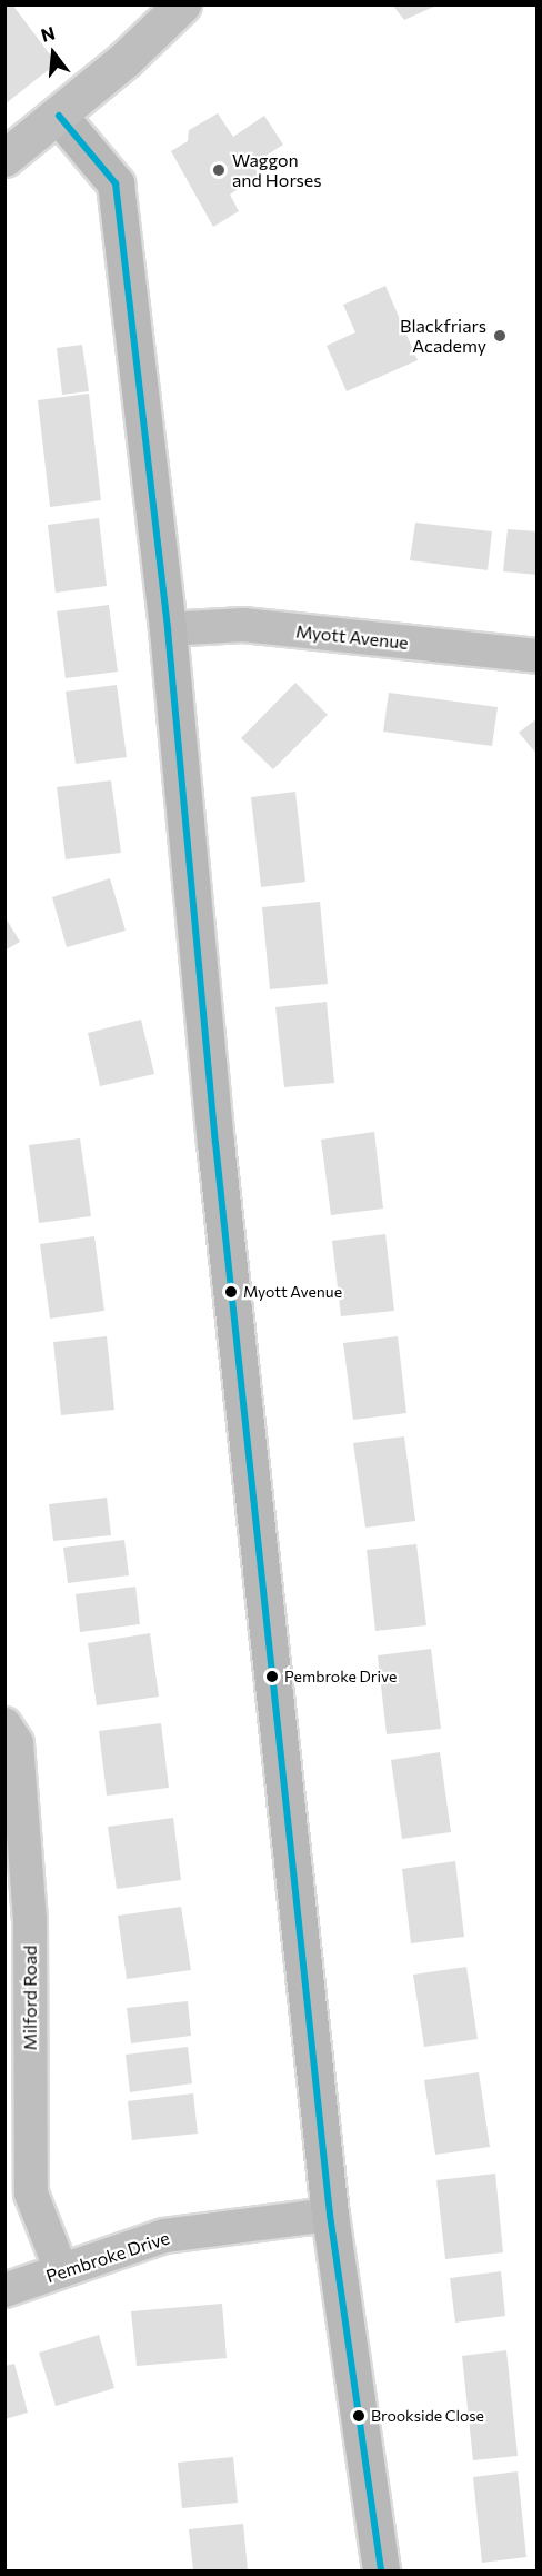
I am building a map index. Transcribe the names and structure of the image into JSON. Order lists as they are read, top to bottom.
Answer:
{
  "streets": {
    "street": ["Myott Avenue", "Milford Road", "Pembroke Drive"]
  },
  "crossings": [
    ["Milford Road", "Pembroke Drive"]
  ],
  "places": [
    "Waggon and Horses",
    "Blackfriars Academy",
    "Myott Avenue",
    "Pembroke Drive",
    "Brookside Close"
  ],
  "north": "top"
}
